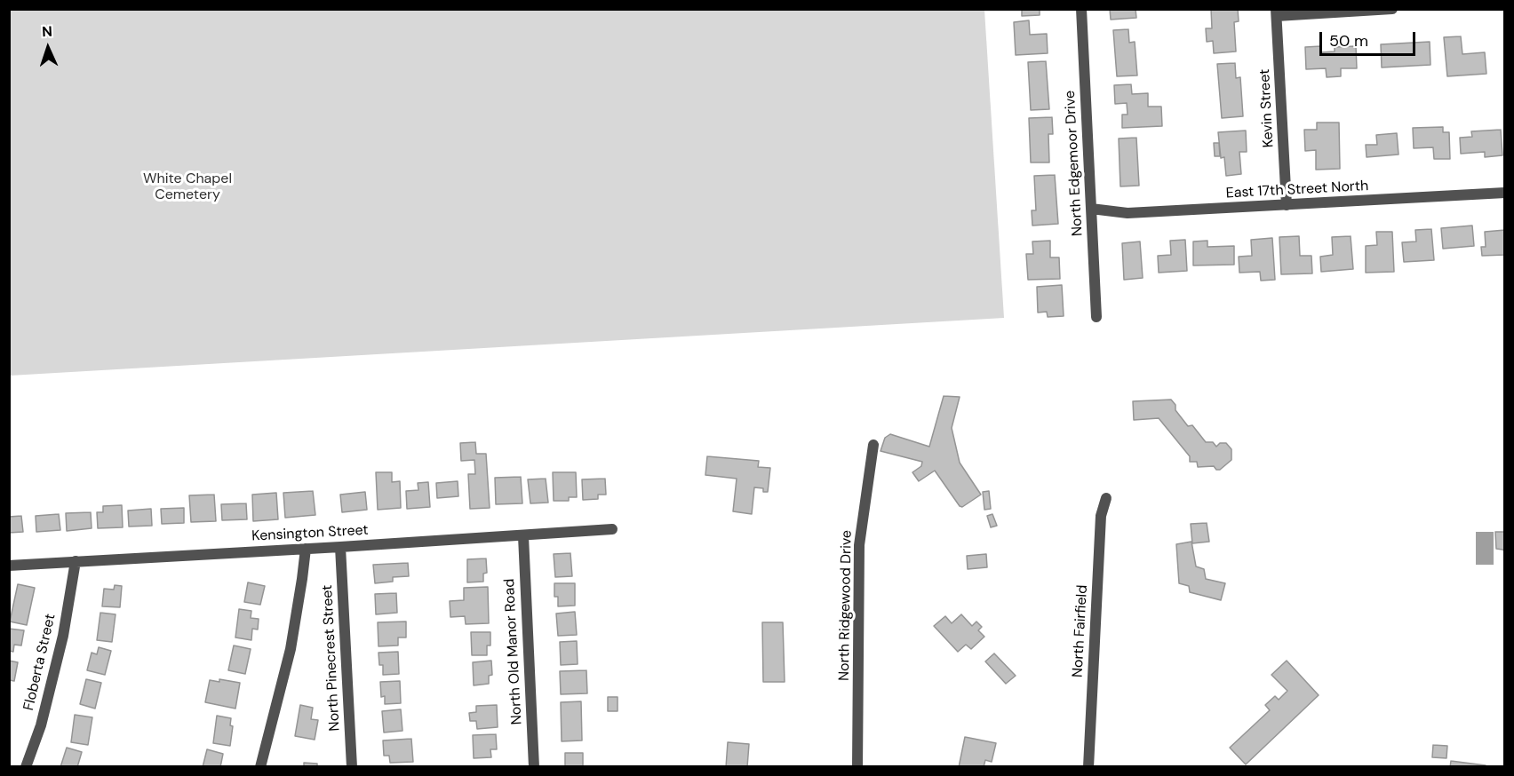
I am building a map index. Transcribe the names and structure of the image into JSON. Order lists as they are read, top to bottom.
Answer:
{
  "streets": {
    "street": [
      "Kevin Street",
      "North Edgemoor Drive",
      "East 17th Street North",
      "Kensington Street",
      "North Ridgewood Drive",
      "North Fairfield",
      "North Old Manor Road",
      "North Pinecrest Street",
      "Floberta Street"
    ]
  },
  "crossings": [
    ["Kevin Street", "East 17th Street North"],
    ["North Edgemoor Drive", "East 17th Street North"],
    ["Kensington Street", "North Old Manor Road"],
    ["Kensington Street", "North Pinecrest Street"],
    ["Kensington Street", "Floberta Street"]
  ],
  "parks": ["White Chapel Cemetery"],
  "scale_bar": "50 m",
  "north": "top"
}
